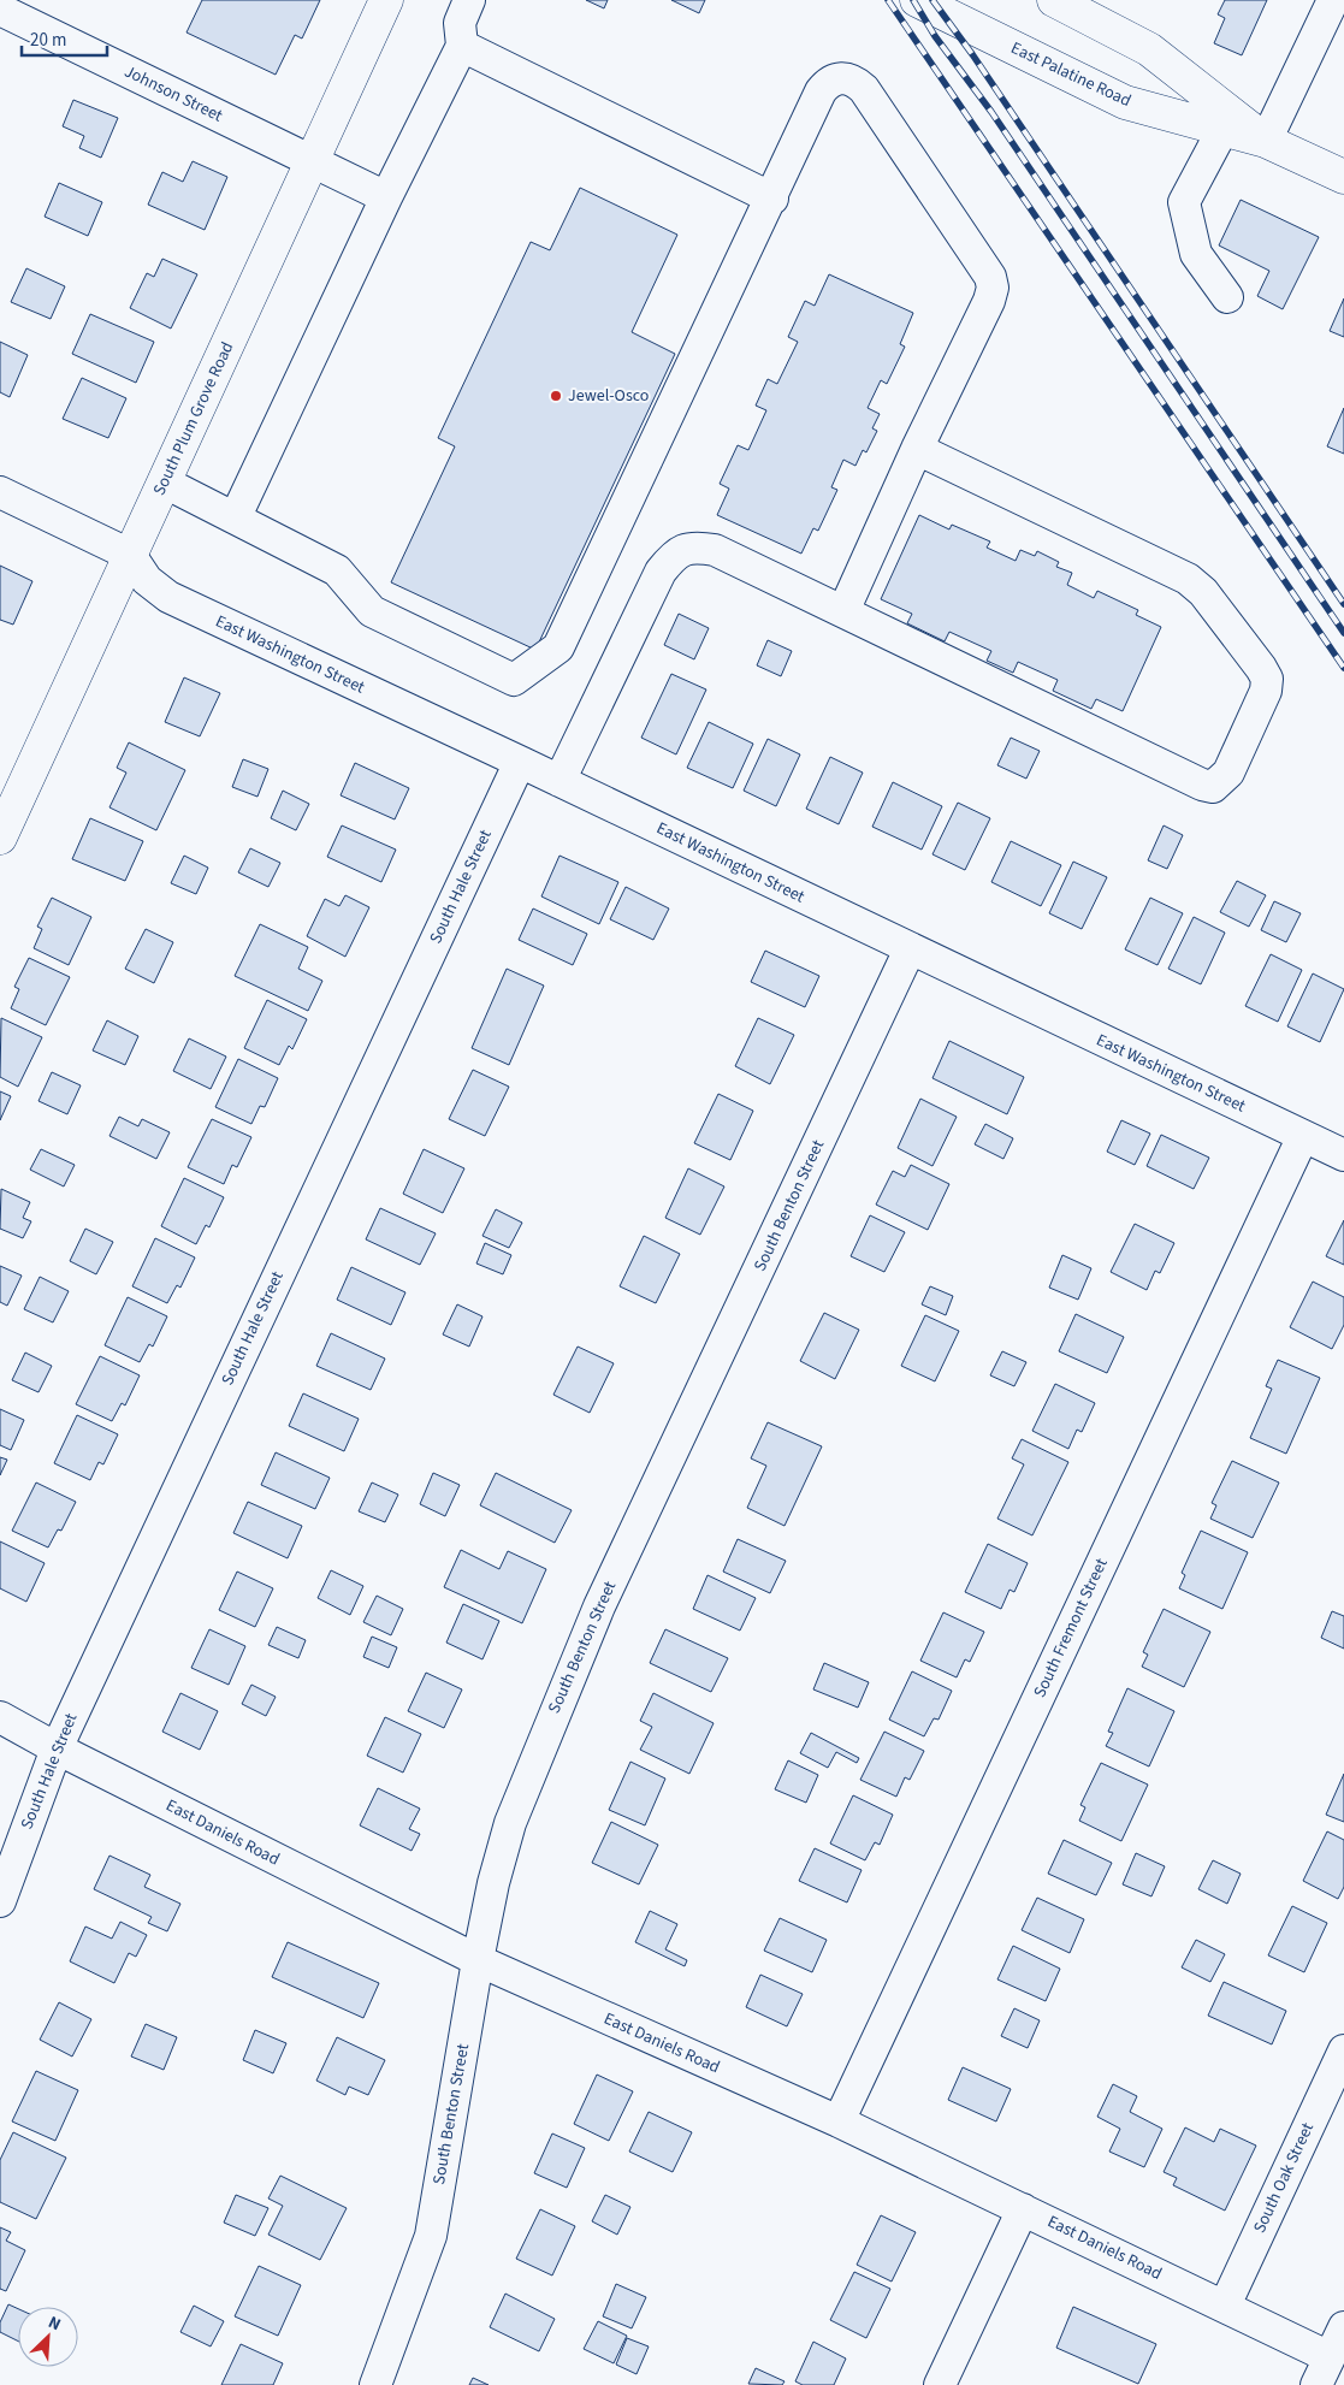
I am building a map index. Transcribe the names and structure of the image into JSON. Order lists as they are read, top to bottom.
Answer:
{
  "streets": {
    "main road": ["East Palatine Road", "South Plum Grove Road"],
    "street": [
      "Johnson Street",
      "East Washington Street",
      "South Hale Street",
      "South Benton Street",
      "South Fremont Street",
      "East Daniels Road",
      "South Oak Street"
    ]
  },
  "crossings": [
    ["Johnson Street", "South Plum Grove Road"],
    ["South Plum Grove Road", "East Washington Street"],
    ["East Washington Street", "South Hale Street"],
    ["East Washington Street", "South Benton Street"],
    ["East Washington Street", "South Fremont Street"],
    ["South Hale Street", "East Daniels Road"],
    ["South Benton Street", "East Daniels Road"],
    ["South Fremont Street", "East Daniels Road"],
    ["East Daniels Road", "South Oak Street"]
  ],
  "places": ["Jewel-Osco"],
  "scale_bar": "20 m",
  "north": "top right"
}
